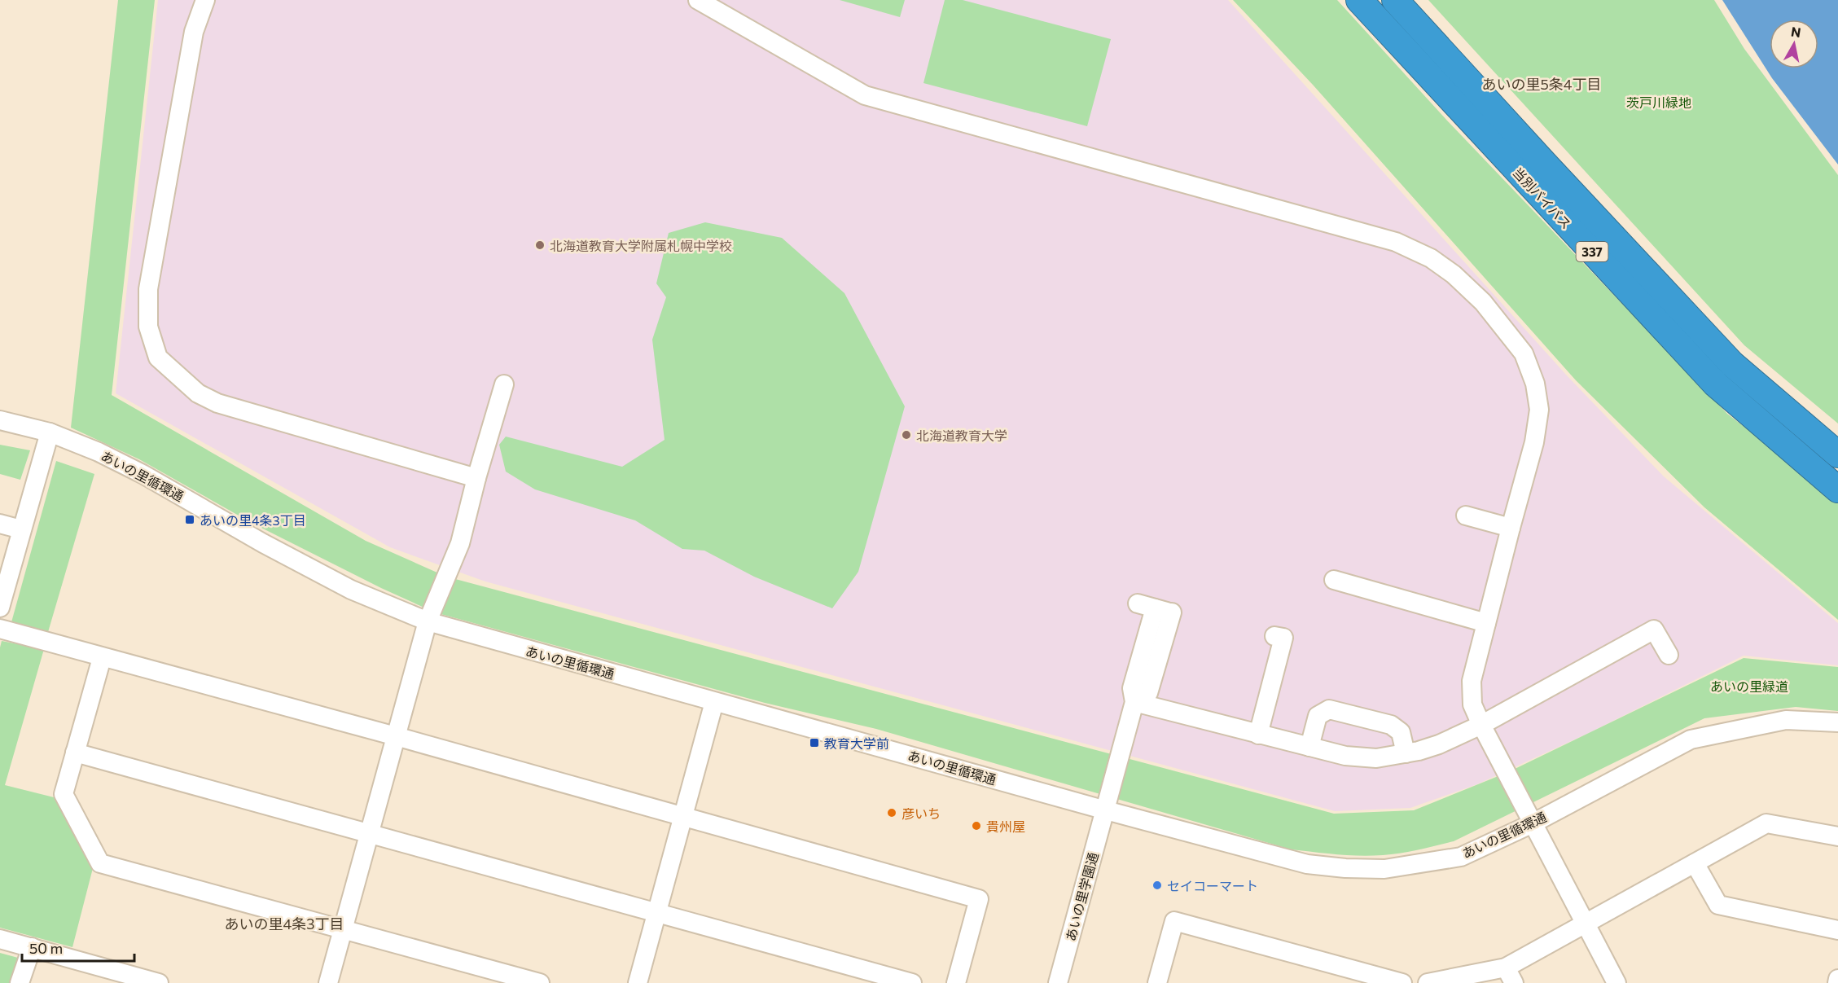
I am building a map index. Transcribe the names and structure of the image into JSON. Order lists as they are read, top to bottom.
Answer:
{
  "streets": {
    "highway": ["当別バイパス", "337"],
    "street": ["あいの里循環通", "あいの里学園通"]
  },
  "crossings": [
    ["あいの里循環通", "あいの里学園通"]
  ],
  "districts": ["あいの里5条4丁目", "あいの里4条3丁目"],
  "parks": ["茨戸川緑地", "あいの里緑道"],
  "places": {
    "other": [
      "北海道教育大学附属札幌中学校",
      "北海道教育大学",
      "彦いち",
      "貴州屋",
      "セイコーマート"
    ],
    "transit": ["あいの里4条3丁目", "教育大学前"]
  },
  "scale_bar": "50 m",
  "north": "top"
}
